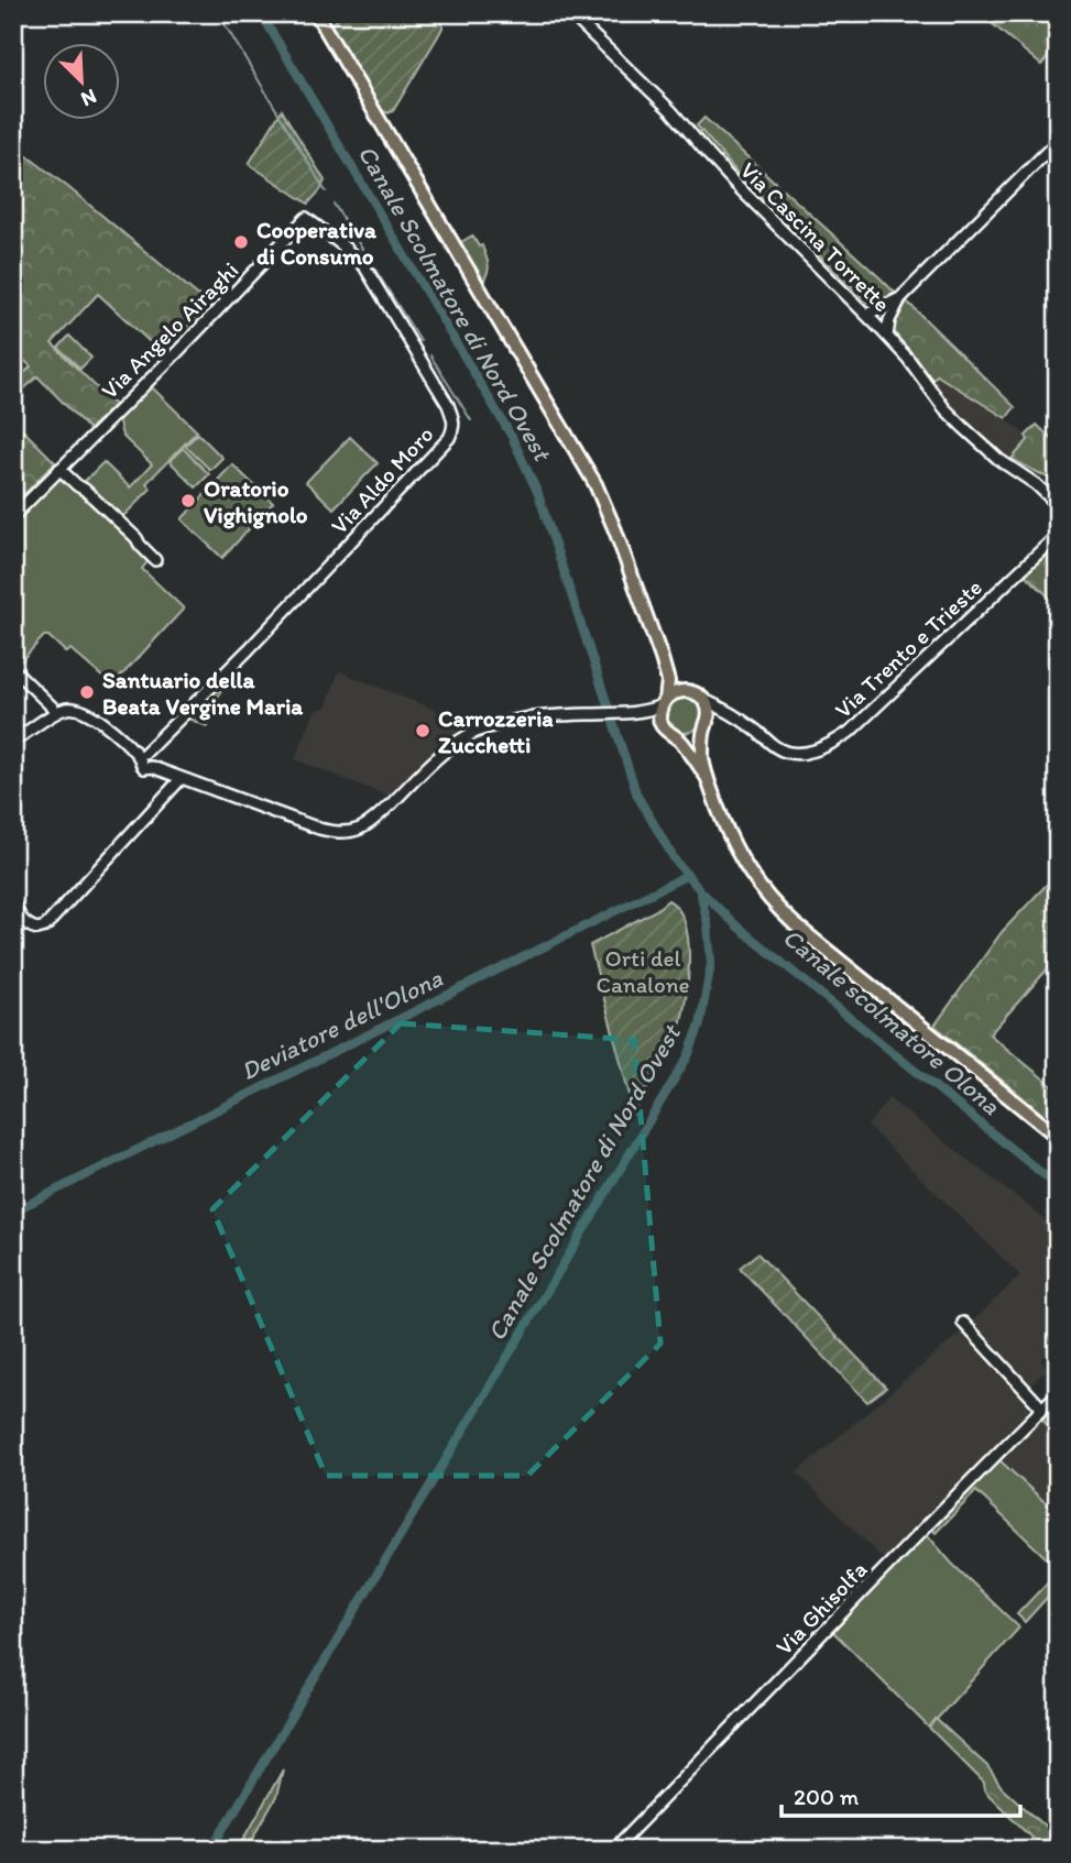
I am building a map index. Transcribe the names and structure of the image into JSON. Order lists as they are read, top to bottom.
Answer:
{
  "streets": {
    "street": [
      "Via Cascina Torrette",
      "Via Angelo Airaghi",
      "Via Aldo Moro",
      "Via Trento e Trieste",
      "Via Ghisolfa"
    ]
  },
  "crossings": [
    ["Via Angelo Airaghi", "Via Aldo Moro"]
  ],
  "water": ["Canale Scolmatore di Nord Ovest", "Canale scolmatore Olona", "Deviatore dell'Olona"],
  "parks": ["Orti del Canalone"],
  "places": [
    "Cooperativa di Consumo",
    "Oratorio Vighignolo",
    "Santuario della Beata Vergine Maria",
    "Carrozzeria Zucchetti"
  ],
  "scale_bar": "200 m",
  "north": "bottom right"
}
